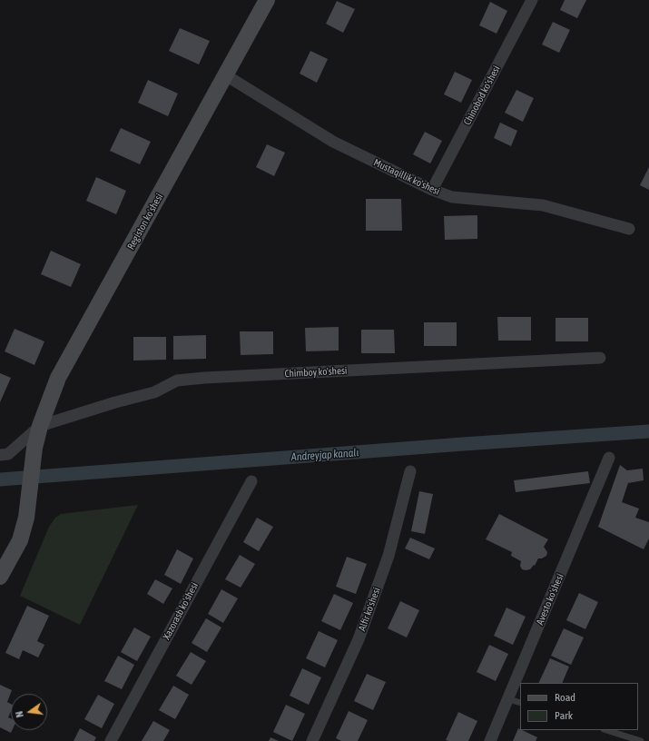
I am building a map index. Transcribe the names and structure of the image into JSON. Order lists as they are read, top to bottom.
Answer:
{
  "streets": {
    "street": [
      "Chinobod ko'shesi",
      "Mustaqillik ko'shesi",
      "Registon ko'shesi",
      "Chimboy ko'shesi",
      "Avesto ko'shesi",
      "Alfir ko'shesi",
      "Xazorasb ko'shesi"
    ]
  },
  "crossings": [
    ["Chinobod ko'shesi", "Mustaqillik ko'shesi"],
    ["Mustaqillik ko'shesi", "Registon ko'shesi"],
    ["Registon ko'shesi", "Chimboy ko'shesi"]
  ],
  "water": ["Andreyjap kanalı"],
  "legend": ["Road", "Park"],
  "north": "left"
}
